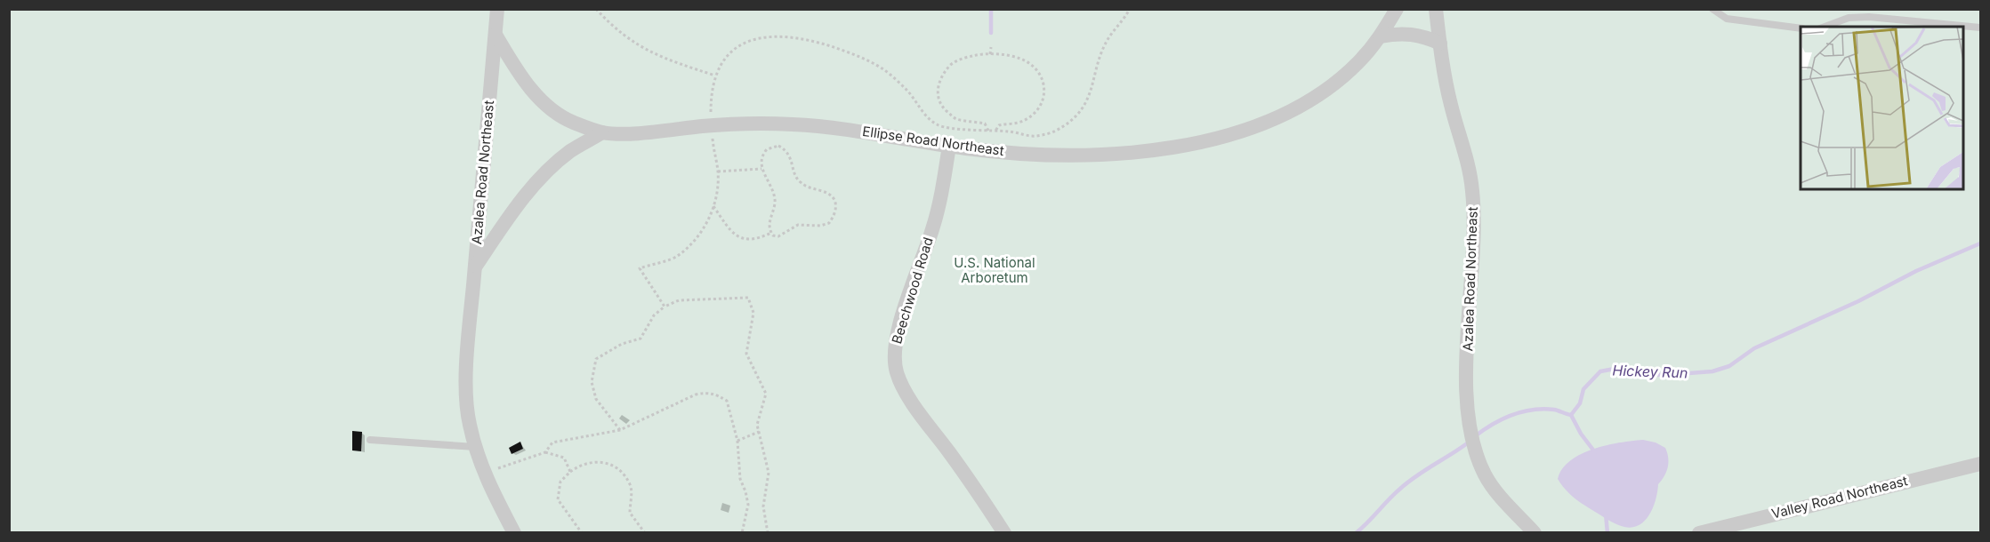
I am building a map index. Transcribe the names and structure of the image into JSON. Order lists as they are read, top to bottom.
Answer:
{
  "streets": {
    "street": [
      "Ellipse Road Northeast",
      "Azalea Road Northeast",
      "Beechwood Road",
      "Valley Road Northeast"
    ]
  },
  "crossings": [
    ["Ellipse Road Northeast", "Azalea Road Northeast"],
    ["Ellipse Road Northeast", "Beechwood Road"]
  ],
  "water": ["Hickey Run"],
  "parks": ["U.S. National Arboretum"]
}
